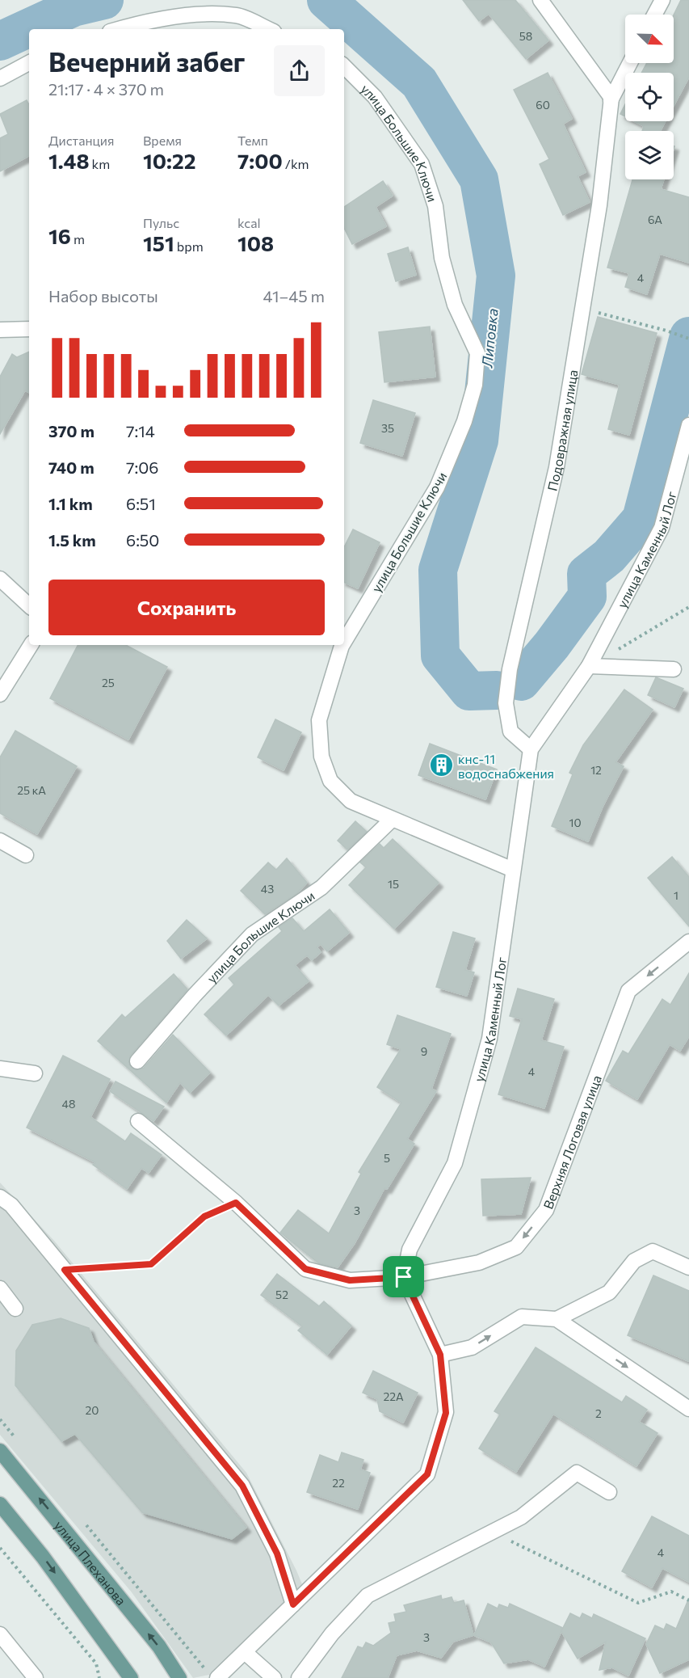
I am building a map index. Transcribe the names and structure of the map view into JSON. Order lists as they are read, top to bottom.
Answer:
{
  "streets": {
    "main road": ["улица Плеханова"],
    "street": [
      "улица Большие Ключи",
      "Подовражная улица",
      "улица Каменный Лог",
      "Верхняя Логовая улица"
    ]
  },
  "crossings": [
    ["улица Большие Ключи", "улица Каменный Лог"],
    ["Подовражная улица", "улица Каменный Лог"],
    ["улица Каменный Лог", "Верхняя Логовая улица"]
  ],
  "one_way": ["Верхняя Логовая улица"],
  "water": ["Липовка"],
  "places": {
    "building": ["кнс-11 водоснабжения"]
  },
  "house_numbers": [
    "58",
    "60",
    "6А",
    "4",
    "35",
    "25",
    "12",
    "25 кА",
    "10",
    "15",
    "43",
    "1",
    "9",
    "4",
    "48",
    "5",
    "3",
    "52",
    "22А",
    "20",
    "2",
    "22",
    "4",
    "3"
  ],
  "north": "bottom right",
  "page": {
    "heading": ["Вечерний забег", "21:17 · 4 × 370 m"],
    "stats": [
      ["Дистанция", "1.48 km"],
      ["Время", "10:22"],
      ["Темп", "7:00 /km"],
      ["16 m"],
      ["Пульс", "151 bpm"],
      ["kcal", "108"]
    ],
    "chart": ["Набор высоты", "41–45 m"],
    "list": [
      {
        "name": "370 m",
        "note": "7:14"
      },
      {
        "name": "740 m",
        "note": "7:06"
      },
      {
        "name": "1.1 km",
        "note": "6:51"
      },
      {
        "name": "1.5 km",
        "note": "6:50"
      }
    ],
    "buttons": "Сохранить"
  }
}
